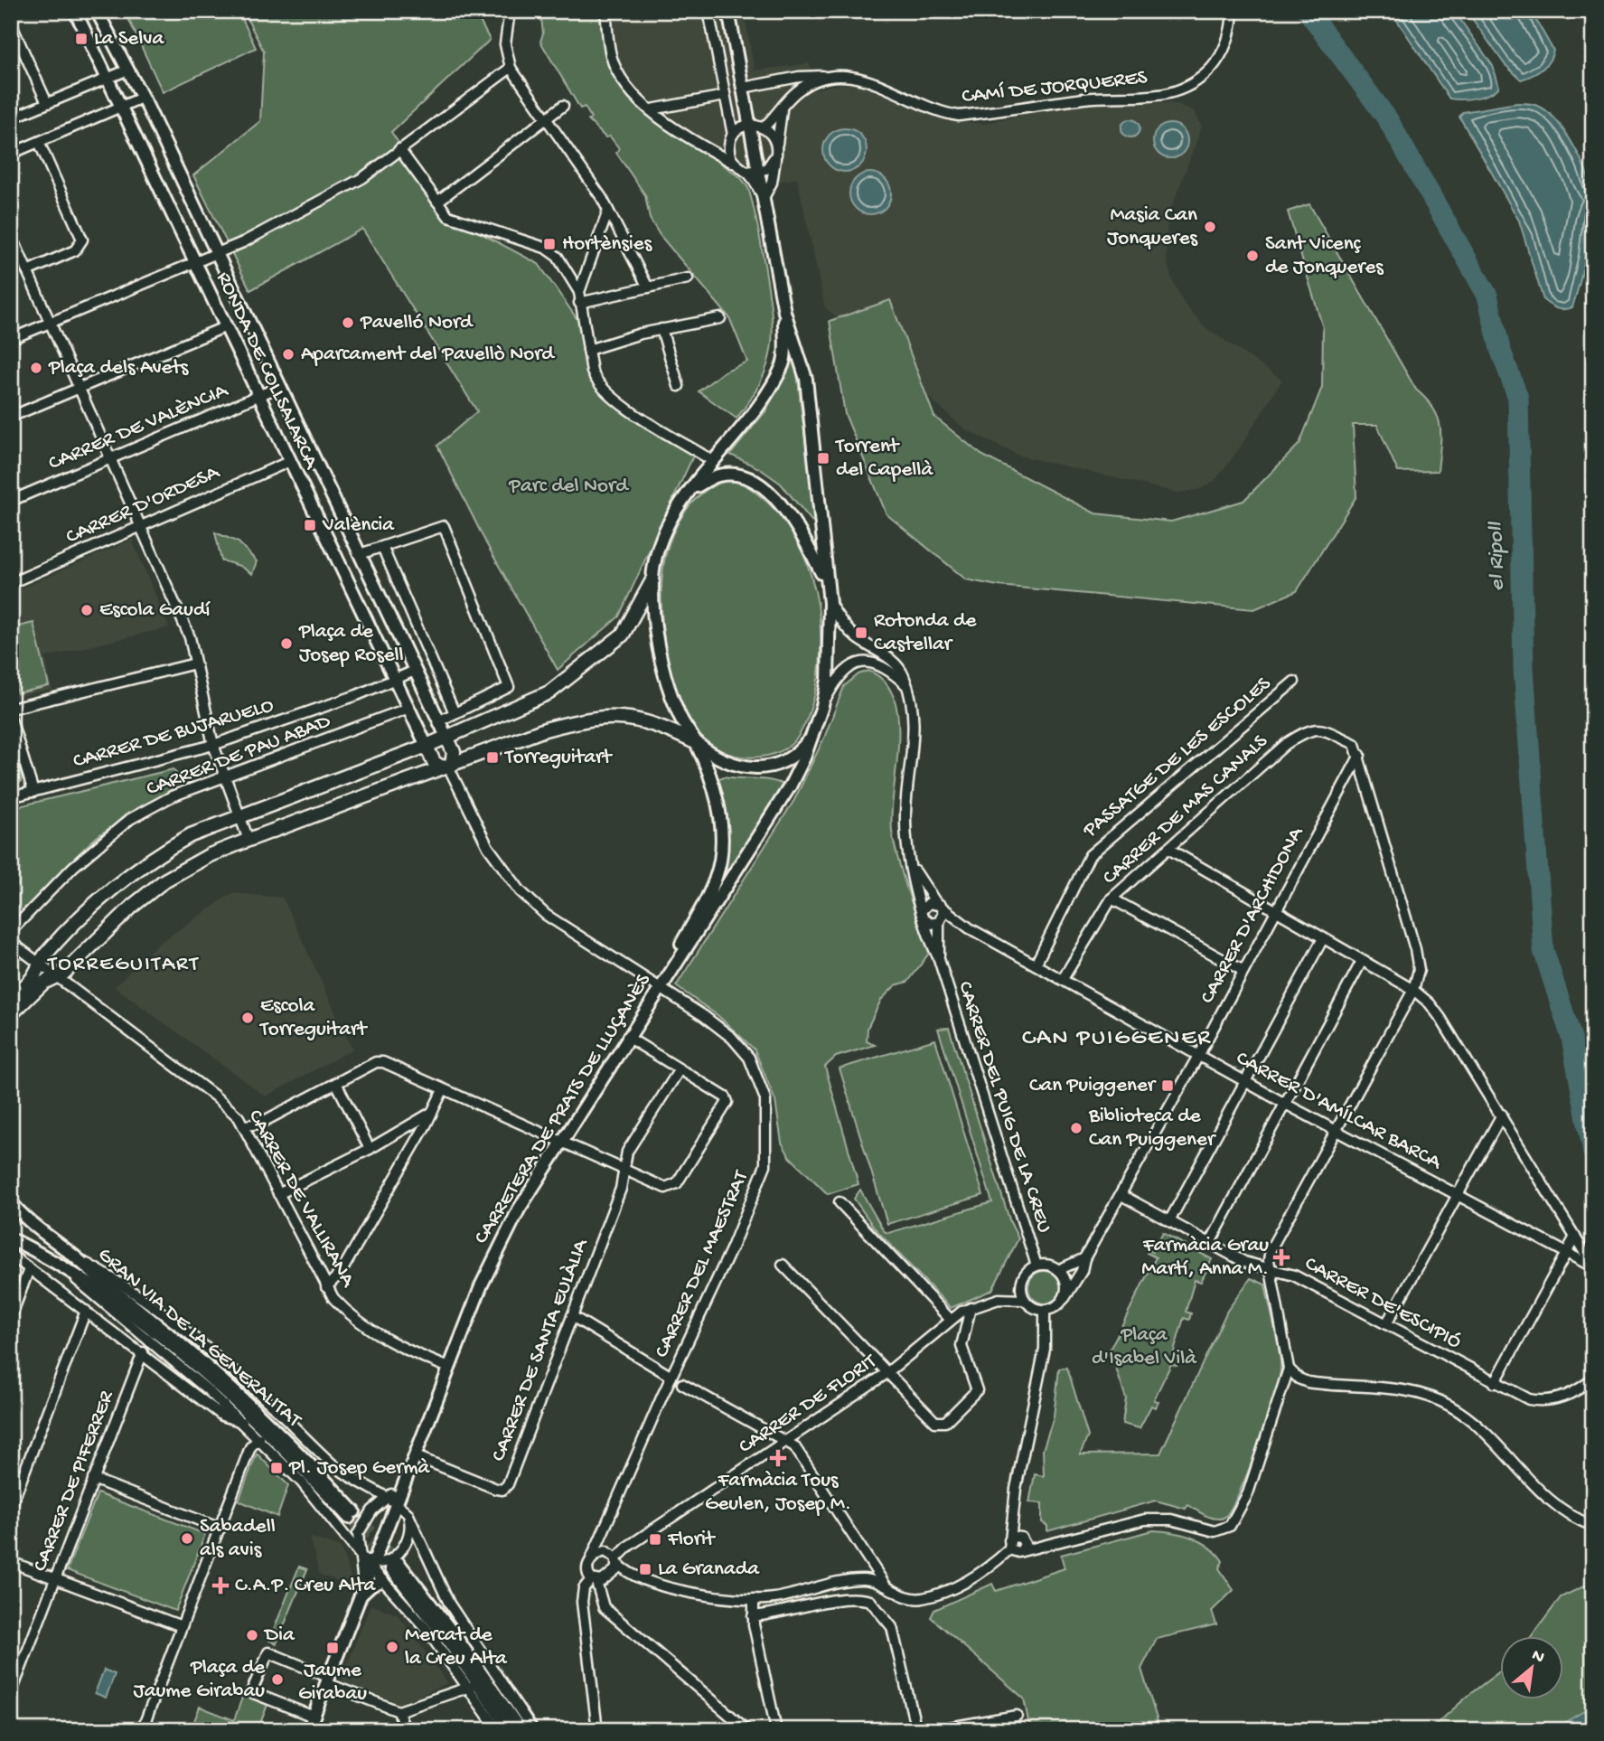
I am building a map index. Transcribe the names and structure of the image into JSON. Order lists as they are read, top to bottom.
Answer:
{
  "streets": {
    "street": [
      "CAMÍ DE JORQUERES",
      "RONDA DE COLLSALARCA",
      "CARRER DE VALÈNCIA",
      "CARRER D'ORDESA",
      "CARRER DE BUJARUELO",
      "CARRER DE PAU ABAD",
      "PASSATGE DE LES ESCOLES",
      "CARRER DE MAS CANALS",
      "CARRER D'ARCHIDONA",
      "CARRER DEL PUIG DE LA CREU",
      "CARRETERA DE PRATS DE LLUÇANÈS",
      "CARRER D'AMÍLCAR BARCA",
      "CARRER DE VALLIRANA",
      "CARRER DEL MAESTRAT",
      "CARRER DE'ESCIPIÓ",
      "GRAN VIA DE LA GENERALITAT",
      "CARRER DE SANTA EULÀLIA",
      "CARRER DE FLORIT",
      "CARRER DE PIFERRER"
    ]
  },
  "crossings": [
    ["CAMÍ DE JORQUERES", "CARRETERA DE PRATS DE LLUÇANÈS"],
    ["RONDA DE COLLSALARCA", "CARRER DE VALÈNCIA"],
    ["RONDA DE COLLSALARCA", "CARRER D'ORDESA"],
    ["RONDA DE COLLSALARCA", "CARRER DE BUJARUELO"],
    ["RONDA DE COLLSALARCA", "CARRER DE PAU ABAD"],
    ["PASSATGE DE LES ESCOLES", "CARRER D'AMÍLCAR BARCA"],
    ["CARRER DE MAS CANALS", "CARRER D'ARCHIDONA"],
    ["CARRER DE MAS CANALS", "CARRER D'AMÍLCAR BARCA"],
    ["CARRER D'ARCHIDONA", "CARRER DEL PUIG DE LA CREU"],
    ["CARRER D'ARCHIDONA", "CARRER D'AMÍLCAR BARCA"],
    ["CARRER D'ARCHIDONA", "CARRER DE'ESCIPIÓ"],
    ["CARRER D'ARCHIDONA", "CARRER DE FLORIT"],
    ["CARRER DEL PUIG DE LA CREU", "CARRETERA DE PRATS DE LLUÇANÈS"],
    ["CARRER DEL PUIG DE LA CREU", "CARRER D'AMÍLCAR BARCA"],
    ["CARRER DEL PUIG DE LA CREU", "CARRER DE FLORIT"],
    ["CARRETERA DE PRATS DE LLUÇANÈS", "CARRER DE VALLIRANA"],
    ["CARRETERA DE PRATS DE LLUÇANÈS", "CARRER DEL MAESTRAT"],
    ["CARRETERA DE PRATS DE LLUÇANÈS", "CARRER DE SANTA EULÀLIA"],
    ["CARRER DEL MAESTRAT", "CARRER DE FLORIT"]
  ],
  "districts": ["TORREGUITART", "CAN PUIGGENER"],
  "water": ["el Ripoll"],
  "parks": ["Parc del Nord", "Plaça d'Isabel Vilà"],
  "places": {
    "transit": [
      "La Selva",
      "Hortènsies",
      "Torrent del Capellà",
      "València",
      "Rotonda de Castellar",
      "Torreguitart",
      "Can Puiggener",
      "Pl. Josep Germà",
      "Florit",
      "La Granada",
      "Jaume Girabau"
    ],
    "other": [
      "Masia Can Jonqueres",
      "Sant Vicenç de Jonqueres",
      "Pavelló Nord",
      "Aparcament del Pavellò Nord",
      "Plaça dels Avets",
      "Escola Gaudí",
      "Plaça de Josep Rosell",
      "Escola Torreguitart",
      "Biblioteca de Can Puiggener",
      "Sabadell als avis",
      "Dia",
      "Mercat de la Creu Alta",
      "Plaça de Jaume Girabau"
    ],
    "health": ["Farmàcia Grau Martí, Anna M.", "Farmàcia Tous Geulen, Josep M.", "C.A.P. Creu Alta"]
  },
  "north": "top right"
}
